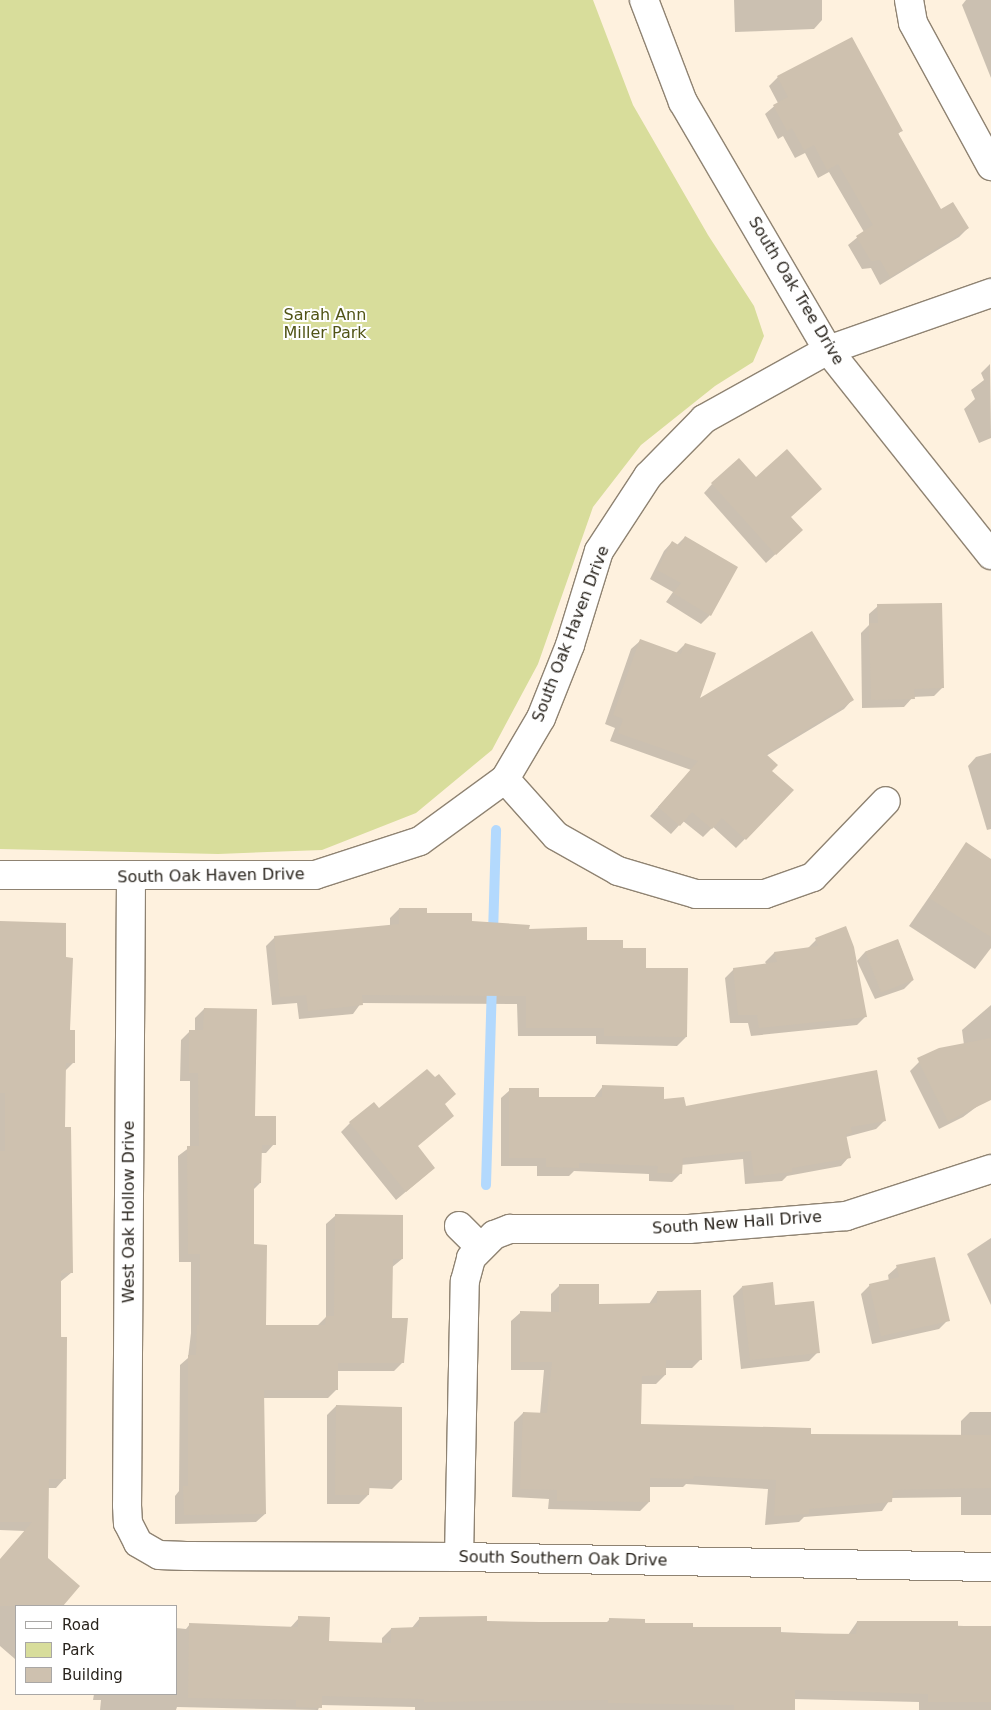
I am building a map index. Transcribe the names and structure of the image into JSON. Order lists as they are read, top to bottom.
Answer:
{
  "streets": {
    "street": [
      "South Oak Tree Drive",
      "South Oak Haven Drive",
      "West Oak Hollow Drive",
      "South New Hall Drive",
      "South Southern Oak Drive"
    ]
  },
  "crossings": [
    ["South Oak Tree Drive", "South Oak Haven Drive"],
    ["South Oak Haven Drive", "West Oak Hollow Drive"],
    ["West Oak Hollow Drive", "South Southern Oak Drive"]
  ],
  "parks": ["Sarah Ann Miller Park"],
  "legend": ["Road", "Park", "Building"]
}
